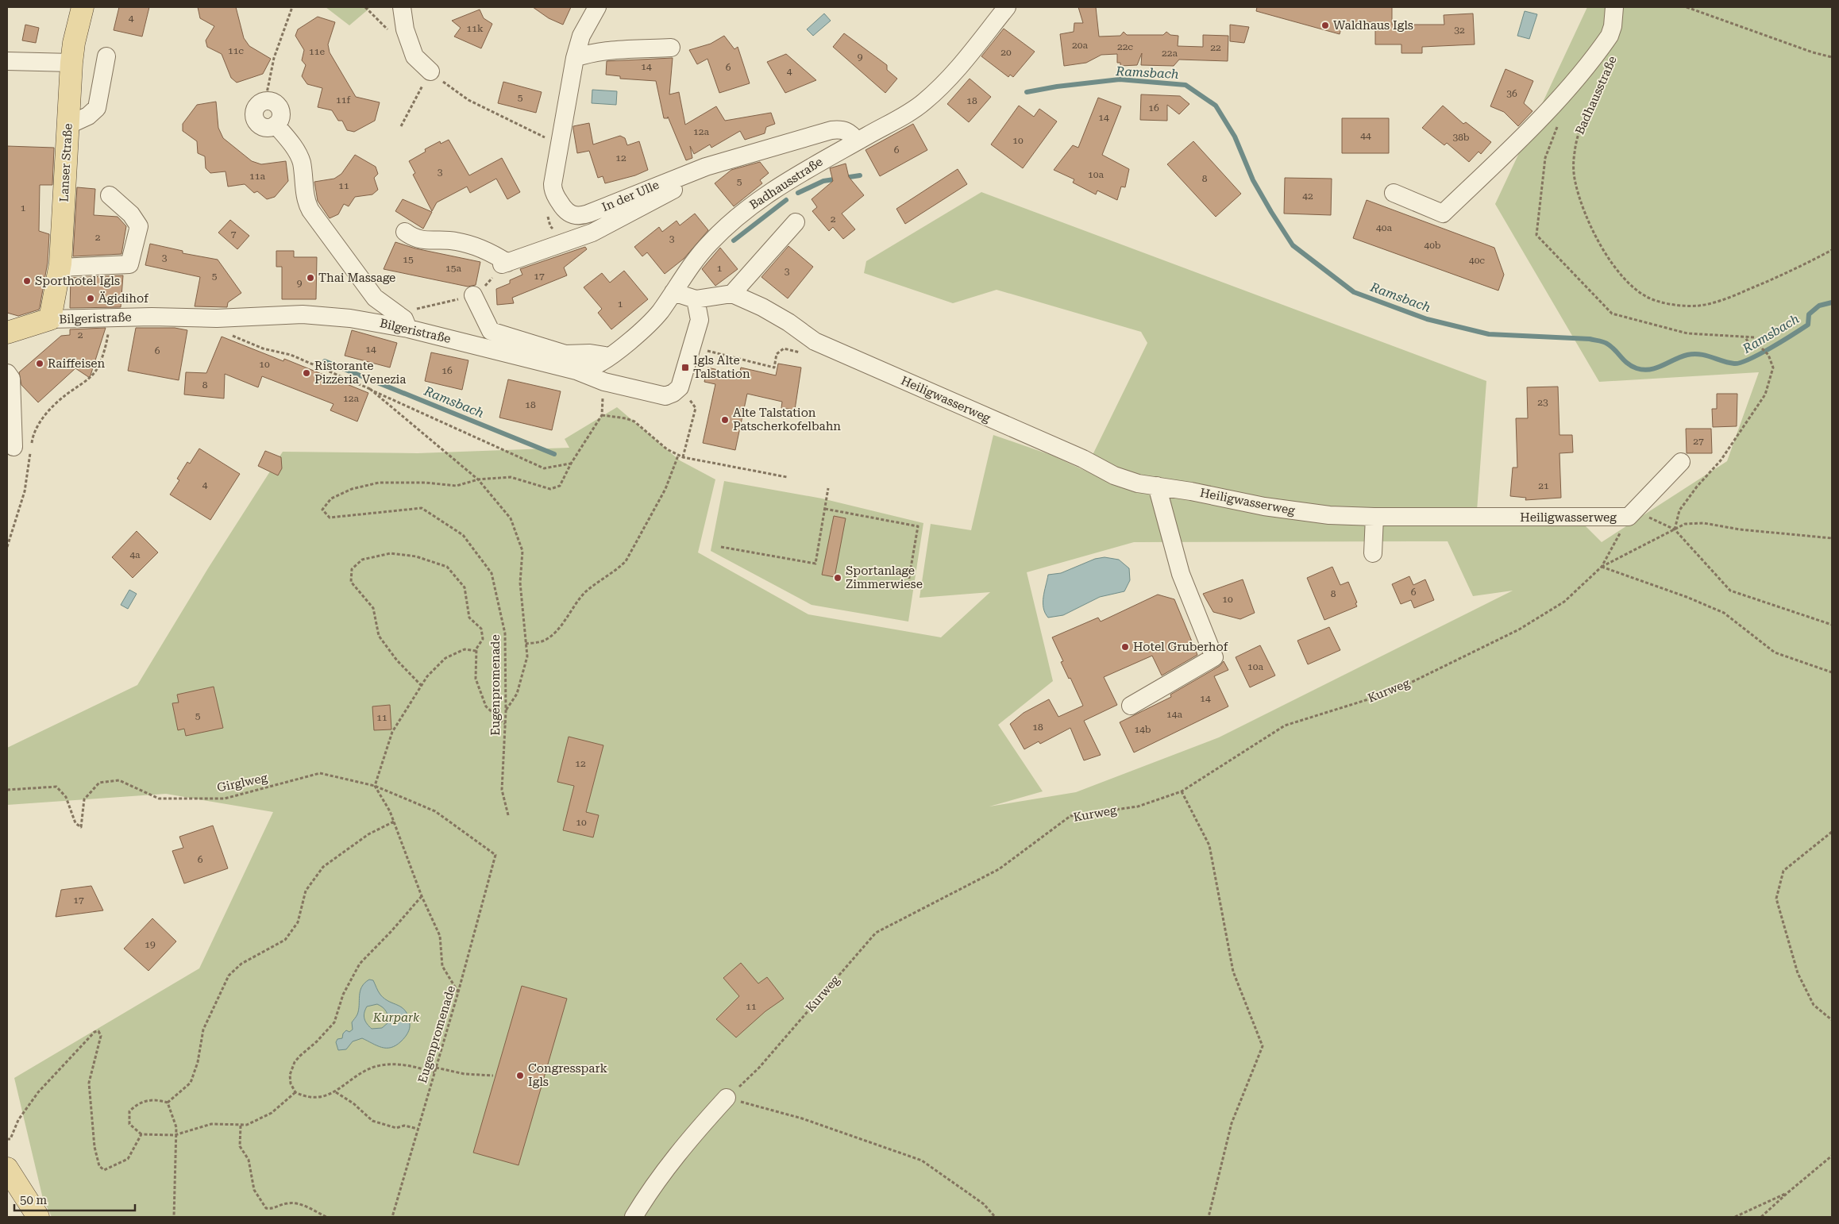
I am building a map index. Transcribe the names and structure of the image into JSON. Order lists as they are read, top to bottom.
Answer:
{
  "streets": {
    "main road": ["Lanser Straße"],
    "street": [
      "Badhausstraße",
      "In der Ulle",
      "Bilgeristraße",
      "Heiligwasserweg"
    ],
    "path": ["Eugenpromenade", "Kurweg", "Girglweg"]
  },
  "crossings": [
    ["Badhausstraße", "In der Ulle"],
    ["Badhausstraße", "Bilgeristraße"],
    ["Lanser Straße", "Bilgeristraße"],
    ["Bilgeristraße", "Eugenpromenade"],
    ["Heiligwasserweg", "Kurweg"],
    ["Eugenpromenade", "Girglweg"]
  ],
  "water": ["Ramsbach"],
  "parks": ["Kurpark"],
  "places": {
    "other": [
      "Waldhaus Igls",
      "Thai Massage",
      "Sporthotel Igls",
      "Ägidihof",
      "Raiffeisen",
      "Ristorante Pizzeria Venezia",
      "Alte Talstation Patscherkofelbahn",
      "Sportanlage Zimmerwiese",
      "Hotel Gruberhof",
      "Congresspark Igls"
    ],
    "transit": ["Igls Alte Talstation"]
  },
  "house_numbers": [
    "4",
    "11k",
    "32",
    "20a",
    "22c",
    "22",
    "11c",
    "11e",
    "20",
    "22a",
    "9",
    "14",
    "6",
    "4",
    "36",
    "5",
    "11f",
    "18",
    "16",
    "14",
    "12a",
    "44",
    "38b",
    "10",
    "6",
    "12",
    "3",
    "10a",
    "11a",
    "8",
    "5",
    "11",
    "42",
    "1",
    "2",
    "40a",
    "7",
    "2",
    "3",
    "40b",
    "3",
    "15",
    "40c",
    "15a",
    "1",
    "3",
    "5",
    "17",
    "9",
    "1",
    "2",
    "14",
    "6",
    "10",
    "16",
    "8",
    "12a",
    "23",
    "18",
    "27",
    "4",
    "21",
    "4a",
    "6",
    "8",
    "10",
    "10a",
    "14",
    "14a",
    "5",
    "11",
    "18",
    "14b",
    "12",
    "10",
    "6",
    "17",
    "19",
    "11"
  ],
  "scale_bar": "50 m"
}
